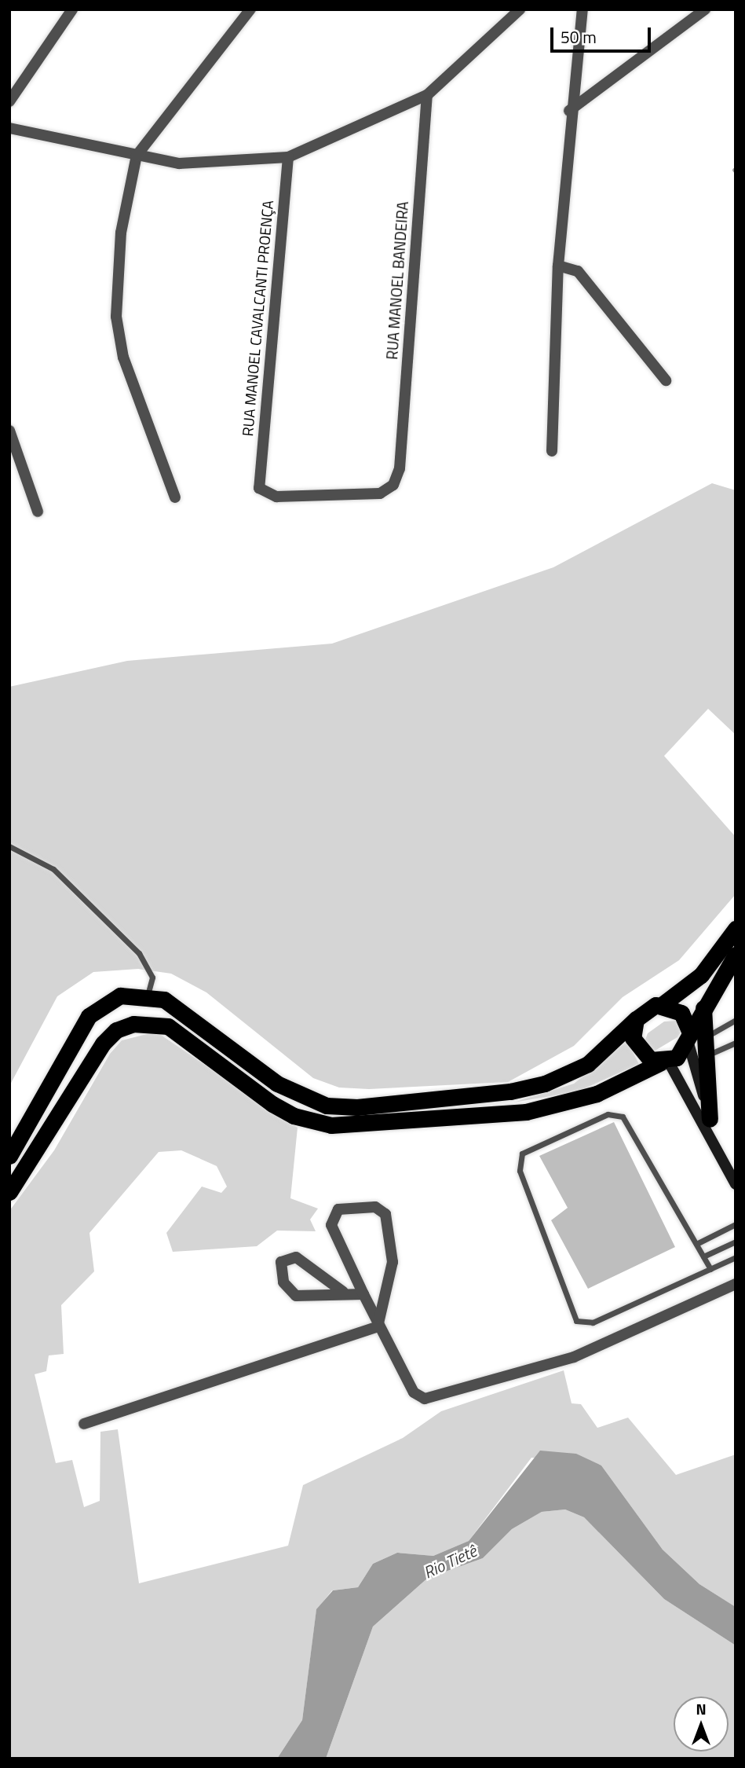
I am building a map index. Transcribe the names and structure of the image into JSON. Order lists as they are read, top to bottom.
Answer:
{
  "streets": {
    "street": ["RUA MANOEL BANDEIRA", "RUA MANOEL CAVALCANTI PROENÇA"]
  },
  "crossings": [
    ["RUA MANOEL BANDEIRA", "RUA MANOEL CAVALCANTI PROENÇA"]
  ],
  "water": ["Rio Tietê"],
  "scale_bar": "50 m",
  "north": "top"
}
